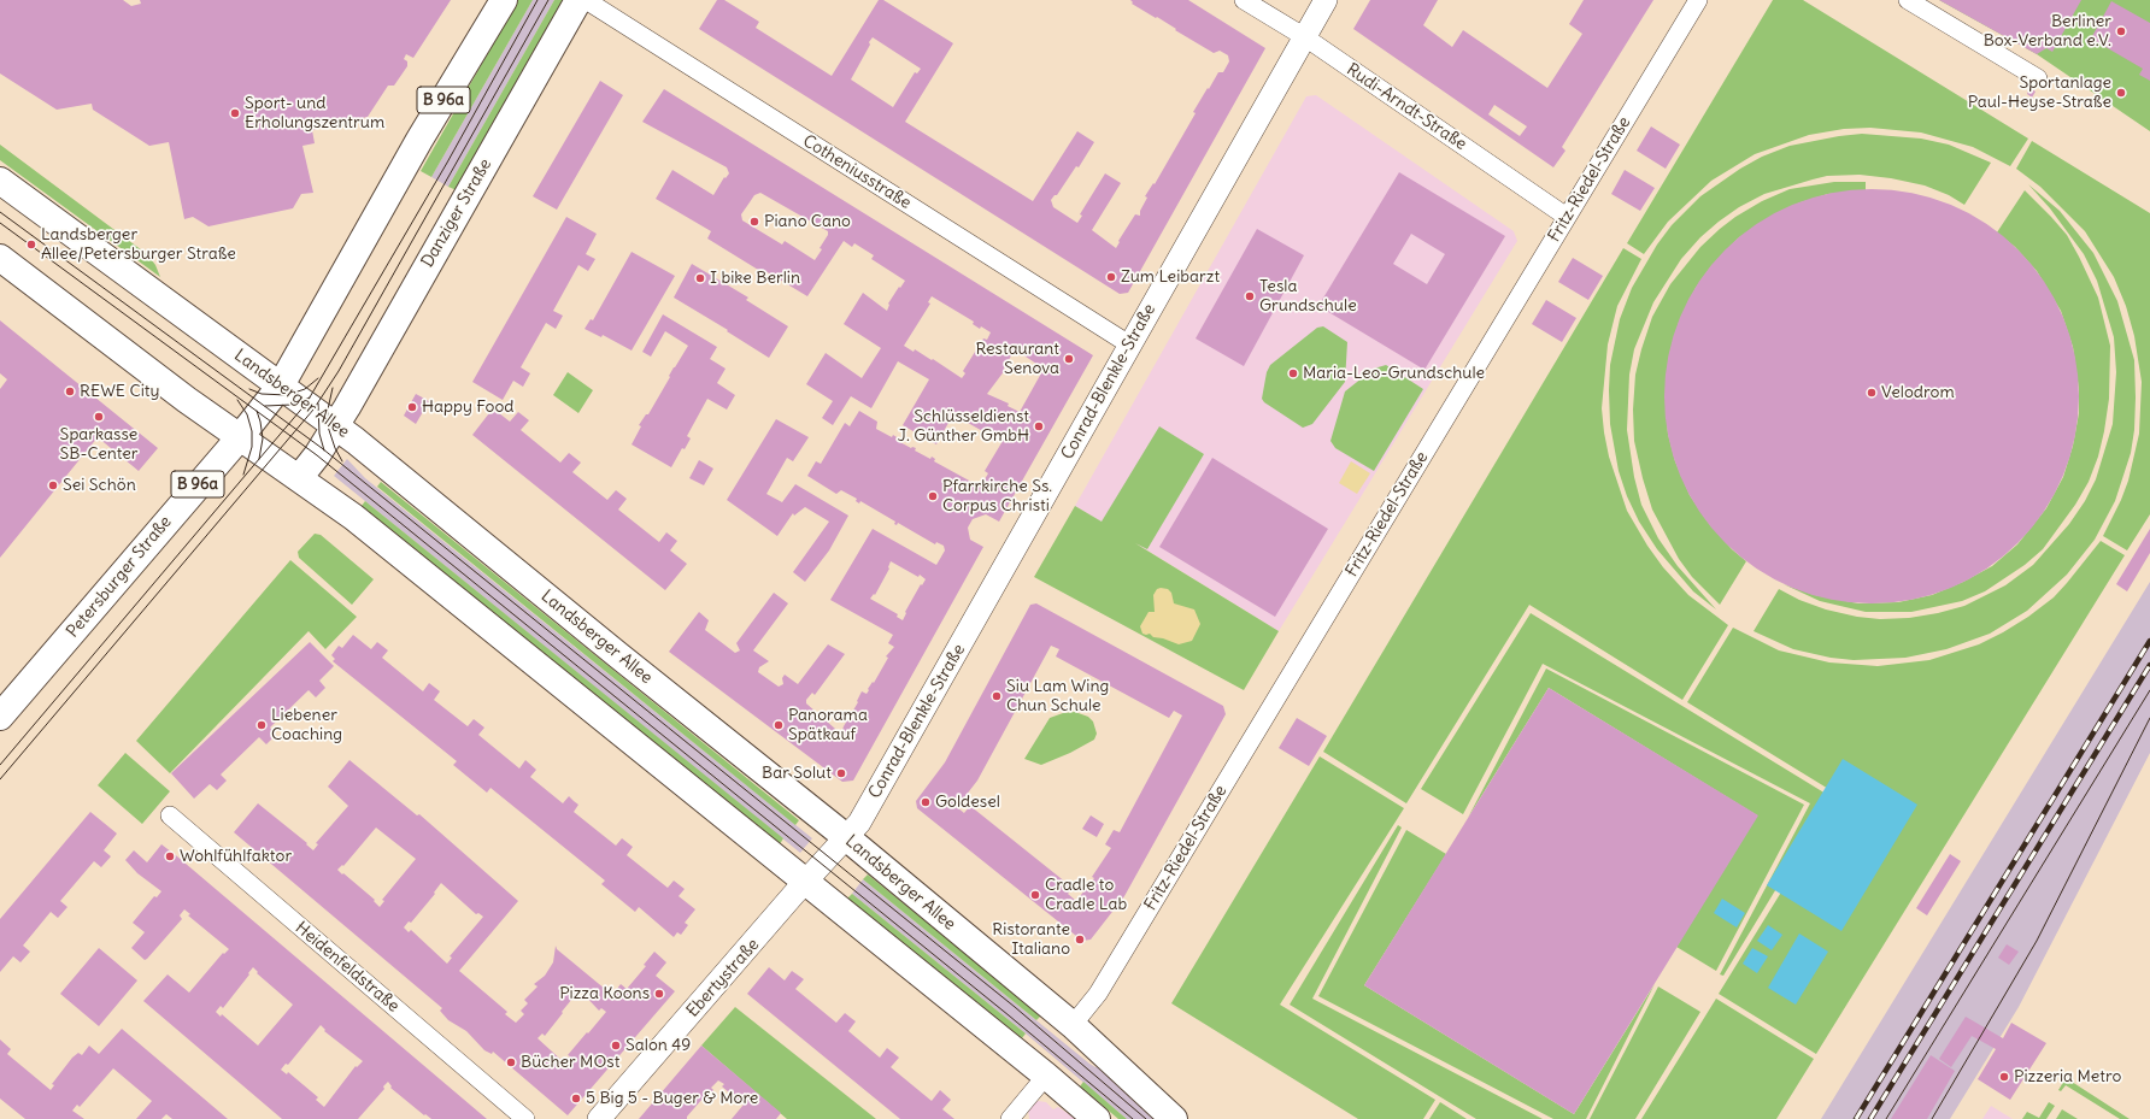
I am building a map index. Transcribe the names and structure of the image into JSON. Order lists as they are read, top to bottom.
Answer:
{
  "streets": {
    "main road": [
      "B 96a",
      "Danziger Straße",
      "Landsberger Allee",
      "Petersburger Straße"
    ],
    "street": [
      "Rudi-Arndt-Straße",
      "Cotheniusstraße",
      "Fritz-Riedel-Straße",
      "Conrad-Blenkle-Straße",
      "Heidenfeldstraße",
      "Ebertystraße"
    ]
  },
  "crossings": [
    ["B 96a", "Landsberger Allee"],
    ["B 96a", "Petersburger Straße"],
    ["Rudi-Arndt-Straße", "Fritz-Riedel-Straße"],
    ["Rudi-Arndt-Straße", "Conrad-Blenkle-Straße"],
    ["Cotheniusstraße", "Conrad-Blenkle-Straße"],
    ["Fritz-Riedel-Straße", "Landsberger Allee"],
    ["Danziger Straße", "Landsberger Allee"],
    ["Conrad-Blenkle-Straße", "Landsberger Allee"],
    ["Conrad-Blenkle-Straße", "Ebertystraße"],
    ["Landsberger Allee", "Ebertystraße"]
  ],
  "places": [
    "Berliner Box-Verband e.V.",
    "Sportanlage Paul-Heyse-Straße",
    "Sport- und Erholungszentrum",
    "Piano Cano",
    "Landsberger Allee/Petersburger Straße",
    "Zum Leibarzt",
    "I bike Berlin",
    "Tesla Grundschule",
    "Restaurant Senova",
    "Maria-Leo-Grundschule",
    "REWE City",
    "Velodrom",
    "Happy Food",
    "Sparkasse SB-Center",
    "Schlüsseldienst J. Günther GmbH",
    "Sei Schön",
    "Pfarrkirche Ss. Corpus Christi",
    "Siu Lam Wing Chun Schule",
    "Liebener Coaching",
    "Panorama Spätkauf",
    "Bar Solut",
    "Goldesel",
    "Wohlfühlfaktor",
    "Cradle to Cradle Lab",
    "Ristorante Italiano",
    "Pizza Koons",
    "Salon 49",
    "Bücher MOst",
    "Pizzeria Metro",
    "5 Big 5 - Buger & More"
  ]
}
